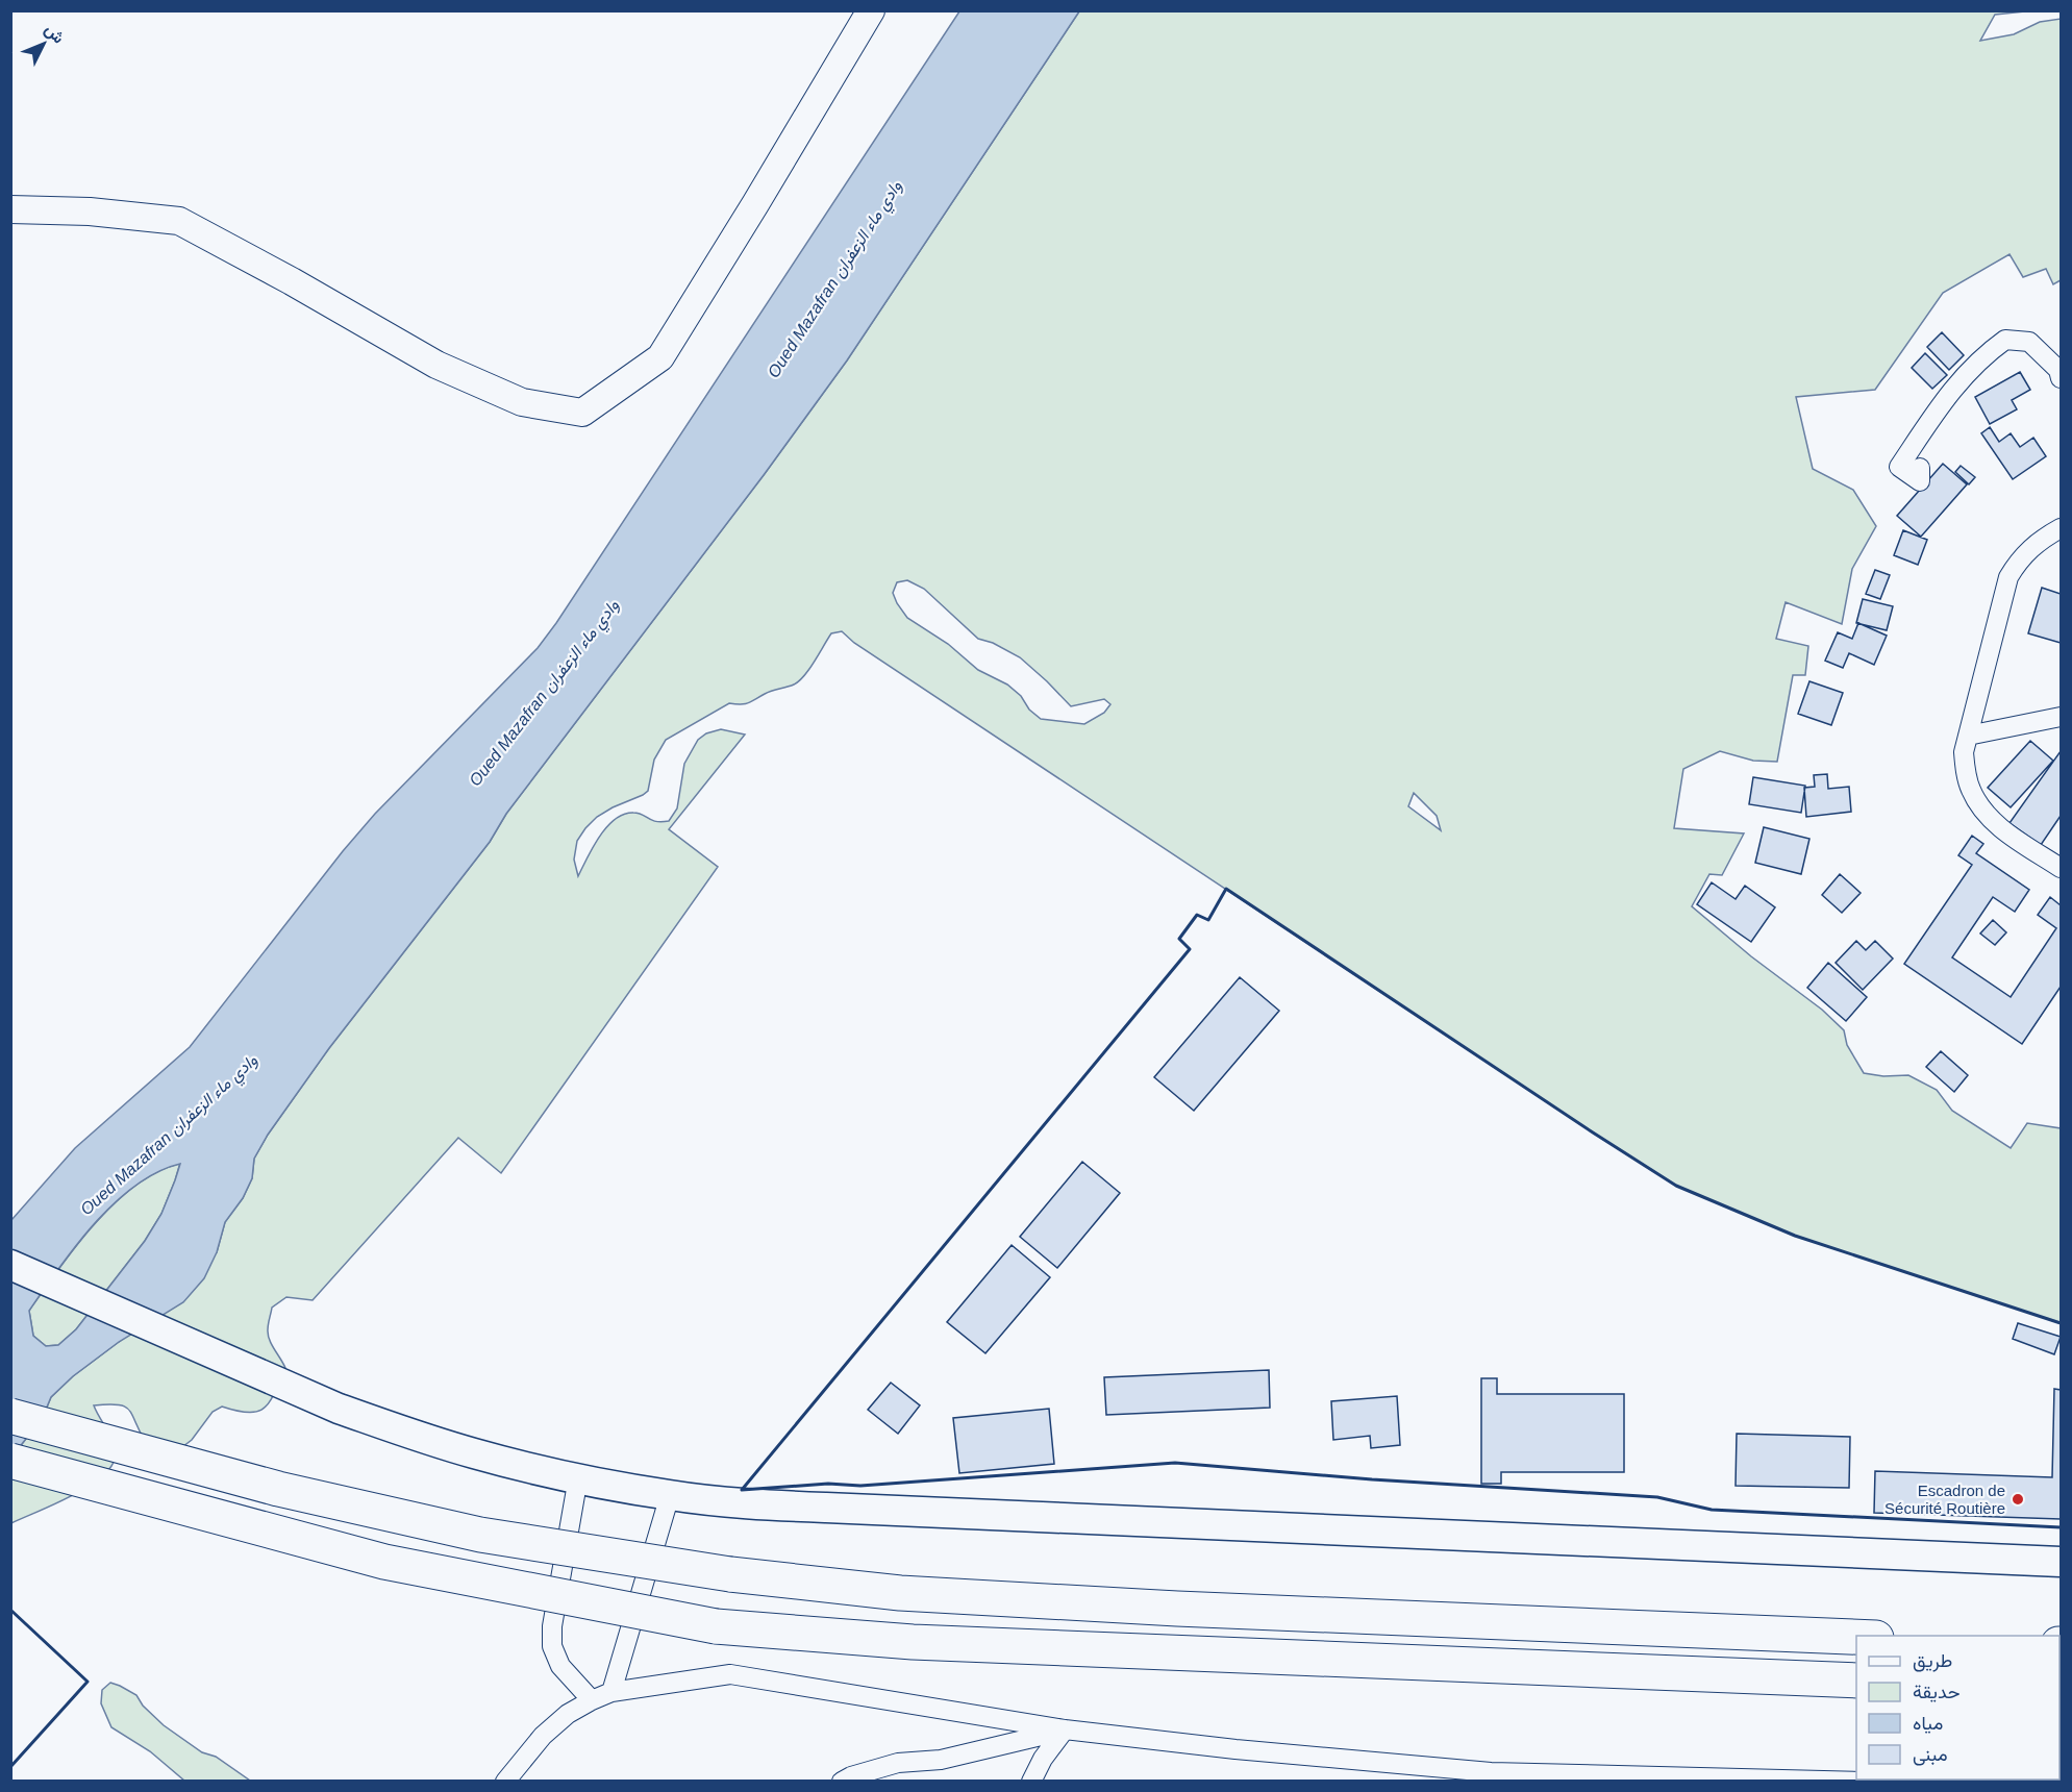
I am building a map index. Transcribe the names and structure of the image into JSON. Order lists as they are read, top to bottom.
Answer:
{
  "water": ["Oued Mazafran وادي ماء الزعفران"],
  "places": ["Escadron de Sécurité Routière"],
  "legend": [
    "طريق",
    "حديقة",
    "مياه",
    "مبنى"
  ],
  "north": "top right"
}
